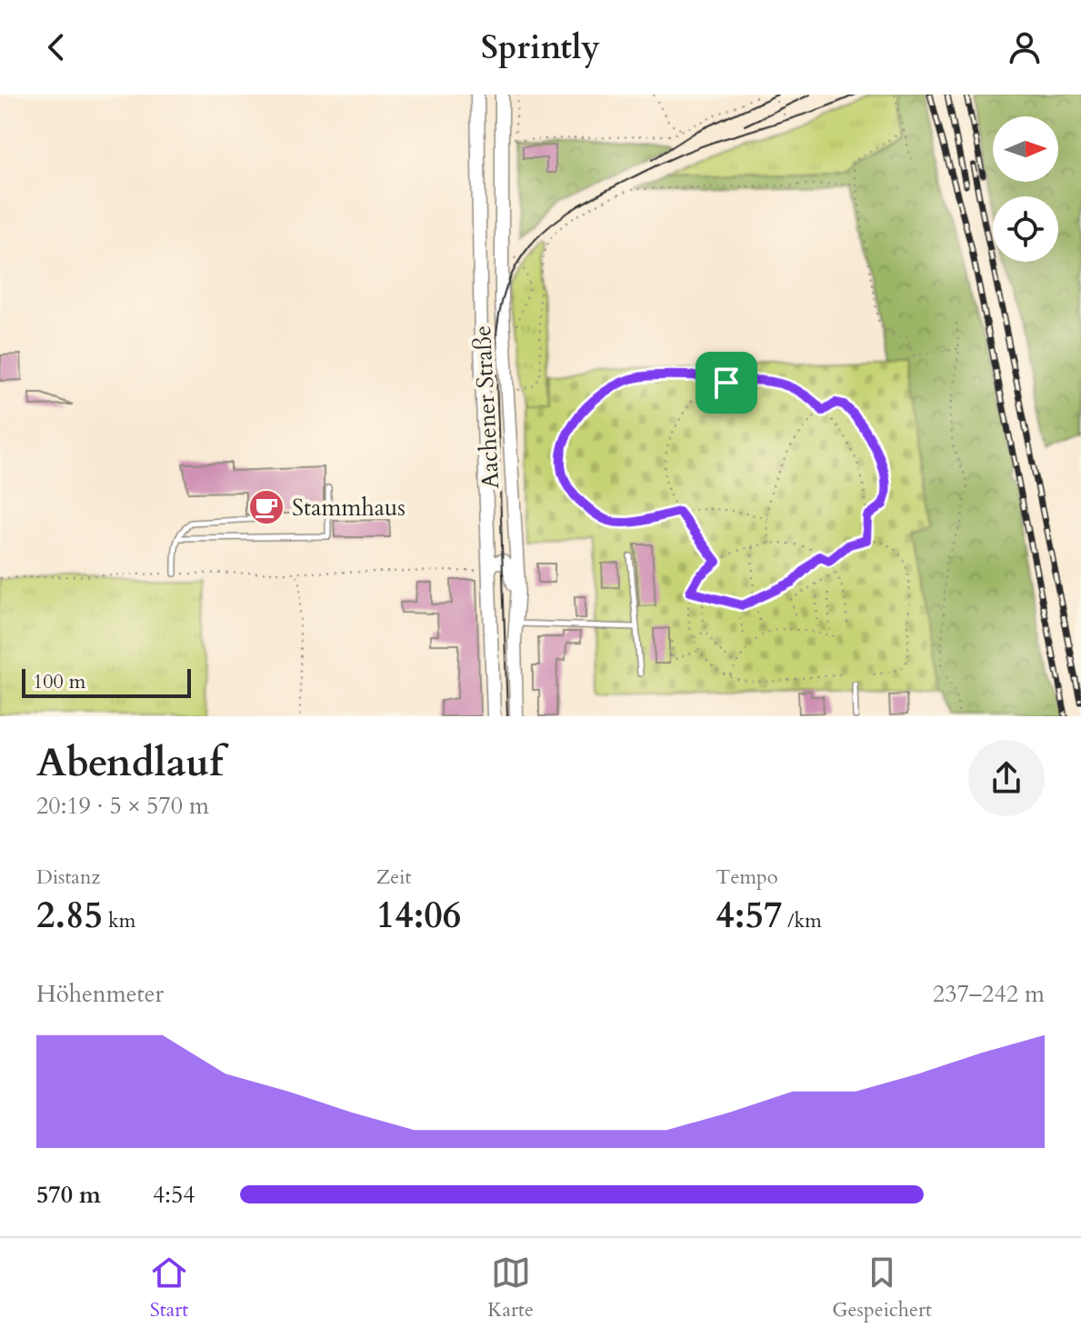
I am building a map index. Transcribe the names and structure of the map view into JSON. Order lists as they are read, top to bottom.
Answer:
{
  "streets": {
    "main road": ["Aachener Straße"]
  },
  "places": {
    "cafe": ["Stammhaus"]
  },
  "scale_bar": "100 m",
  "north": "right",
  "page": {
    "header": "Sprintly",
    "scale": "100 m",
    "heading": ["Abendlauf", "20:19 · 5 × 570 m"],
    "stats": [
      ["Distanz", "2.85 km"],
      ["Zeit", "14:06"],
      ["Tempo", "4:57 /km"]
    ],
    "chart": ["Höhenmeter", "237–242 m"],
    "list": [
      {
        "name": "570 m",
        "note": "4:54"
      }
    ],
    "tabs": ["Start", "Karte", "Gespeichert"]
  }
}
